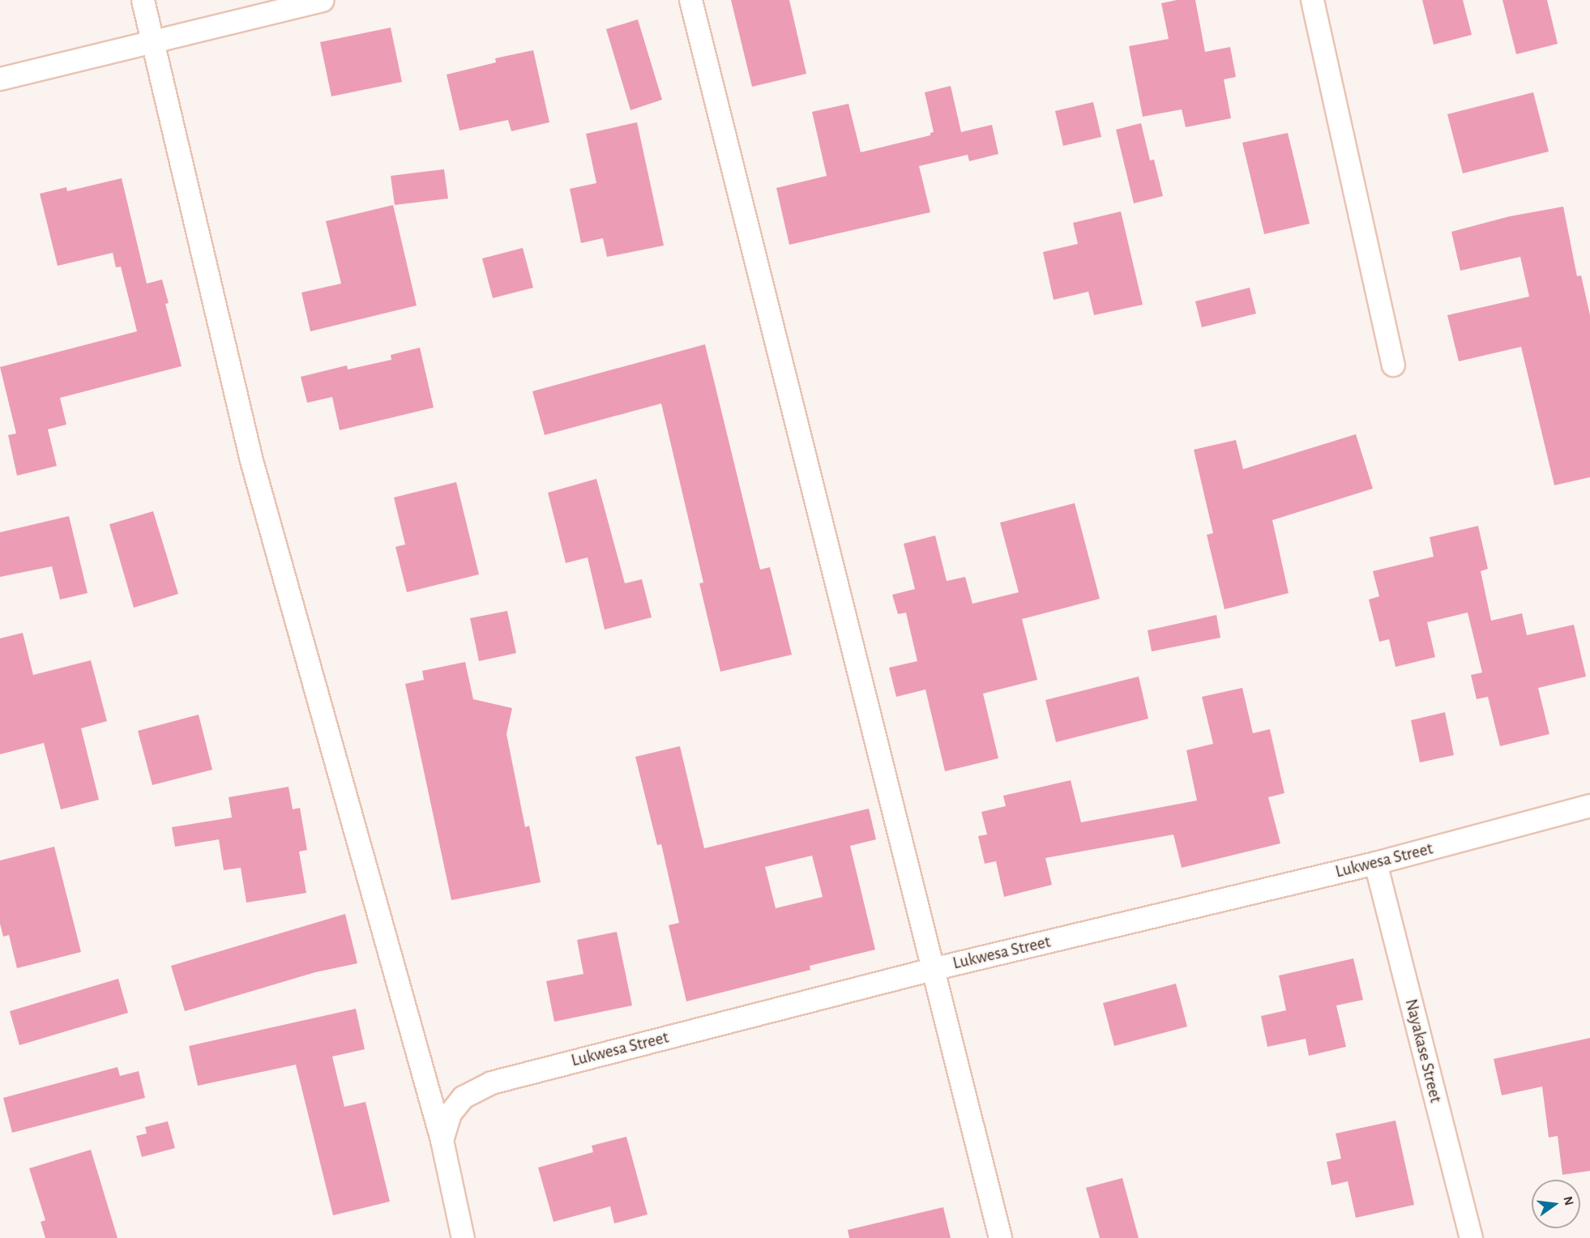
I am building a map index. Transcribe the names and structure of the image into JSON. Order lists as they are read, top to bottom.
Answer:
{
  "streets": {
    "street": ["Lukwesa Street", "Nayakase Street"]
  },
  "crossings": [
    ["Lukwesa Street", "Nayakase Street"]
  ],
  "north": "right"
}
